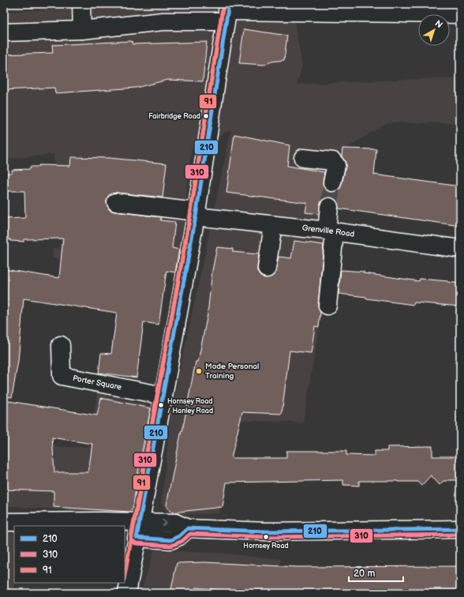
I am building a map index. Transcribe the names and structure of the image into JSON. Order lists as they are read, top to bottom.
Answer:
{
  "streets": {
    "street": ["Grenville Road", "Porter Square"]
  },
  "places": [
    "Fairbridge Road",
    "Mode Personal Training",
    "Hornsey Road / Hanley Road",
    "Hornsey Road"
  ],
  "lines": ["transit line 210", "transit line 310", "transit line 91"],
  "legend": ["210", "310", "91"],
  "scale_bar": "20 m",
  "north": "top right"
}
